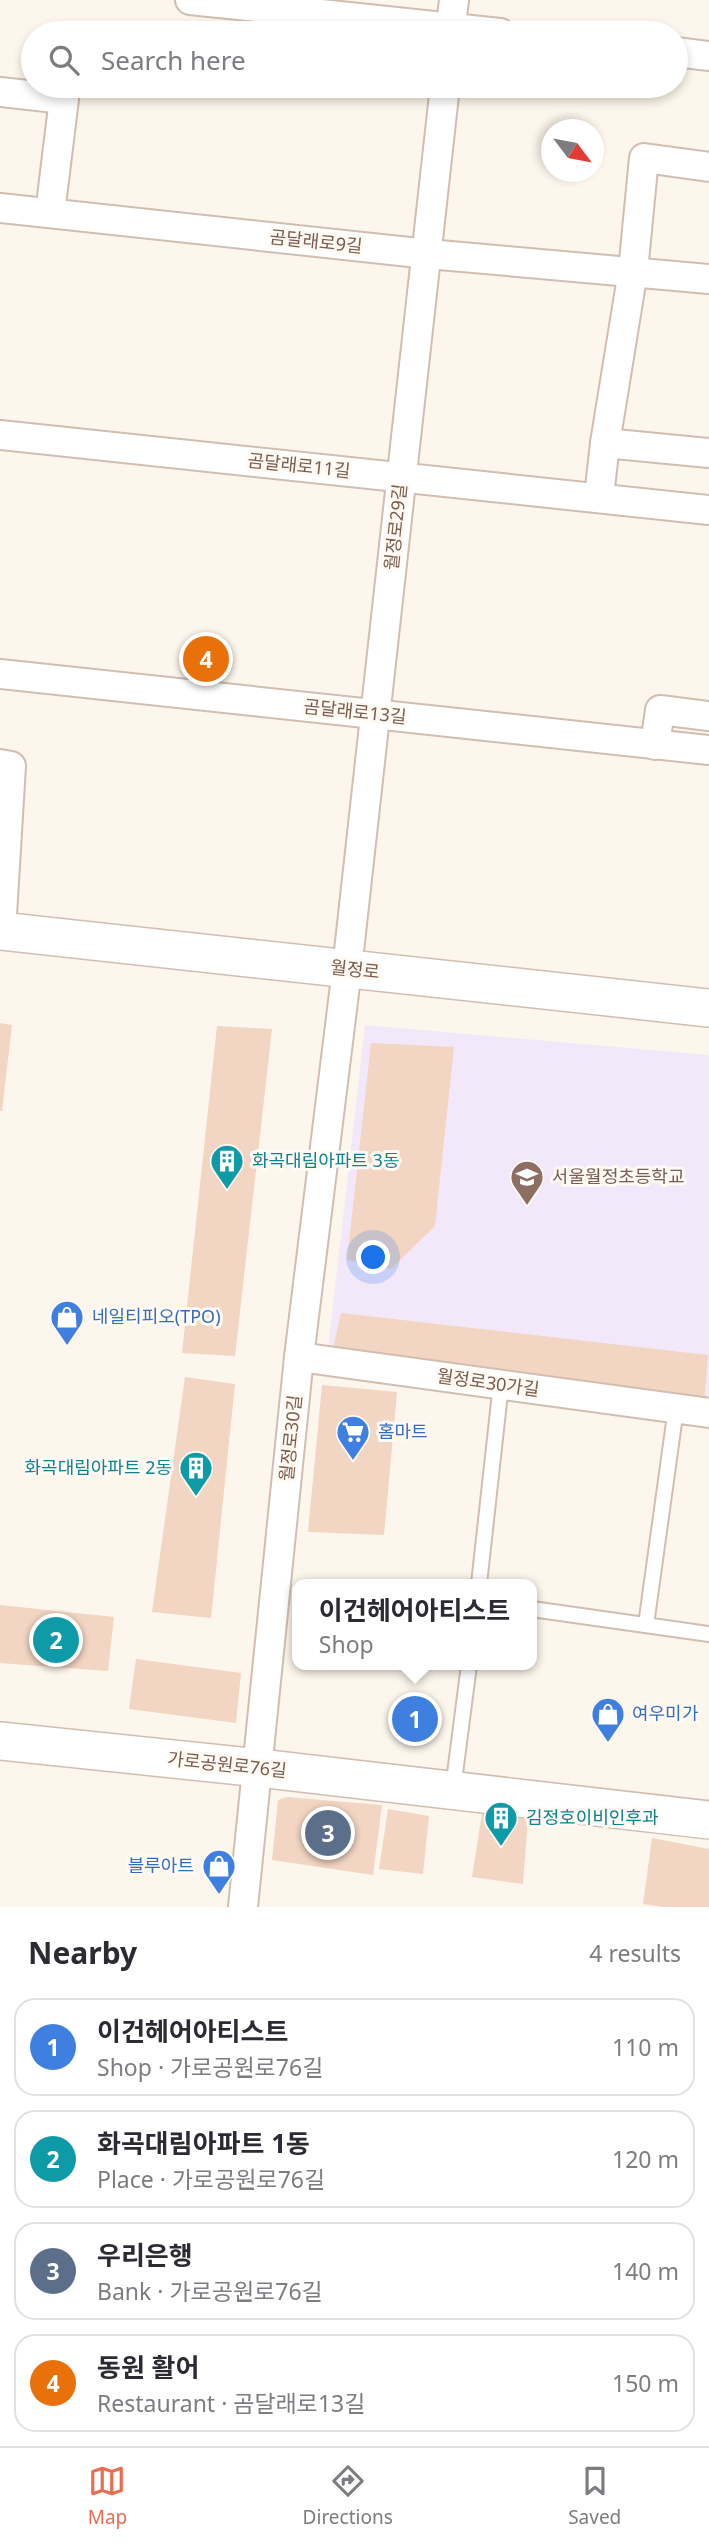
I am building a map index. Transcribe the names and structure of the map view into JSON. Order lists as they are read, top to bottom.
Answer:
{
  "streets": {
    "street": [
      "곰달래로9길",
      "곰달래로11길",
      "월정로29길",
      "곰달래로13길",
      "월정로",
      "월정로30가길",
      "월정로30길",
      "가로공원로76길"
    ]
  },
  "crossings": [
    ["곰달래로9길", "월정로29길"],
    ["곰달래로11길", "월정로29길"],
    ["월정로29길", "곰달래로13길"],
    ["월정로29길", "월정로"],
    ["월정로29길", "월정로30길"],
    ["월정로", "월정로30길"],
    ["월정로30가길", "월정로30길"],
    ["월정로30길", "가로공원로76길"]
  ],
  "places": {
    "building": ["화곡대림아파트 3동", "화곡대림아파트 2동", "김정호이비인후과"],
    "school or university": ["서울월정초등학교"],
    "shop": ["네일티피오(TPO)", "여우미가", "블루아트"],
    "supermarket": ["홈마트"]
  },
  "north": "bottom right",
  "page": {
    "search": "Search here",
    "pins": [
      "4",
      "2",
      "1",
      "3"
    ],
    "popup": ["이건헤어아티스트", "Shop"],
    "heading": ["Nearby", "4 results"],
    "list": [
      {
        "mark": "1",
        "name": "이건헤어아티스트",
        "note": "Shop · 가로공원로76길",
        "value": "110 m"
      },
      {
        "mark": "2",
        "name": "화곡대림아파트 1동",
        "note": "Place · 가로공원로76길",
        "value": "120 m"
      },
      {
        "mark": "3",
        "name": "우리은행",
        "note": "Bank · 가로공원로76길",
        "value": "140 m"
      },
      {
        "mark": "4",
        "name": "동원 활어",
        "note": "Restaurant · 곰달래로13길",
        "value": "150 m"
      }
    ],
    "nav": ["Map", "Directions", "Saved"]
  }
}
